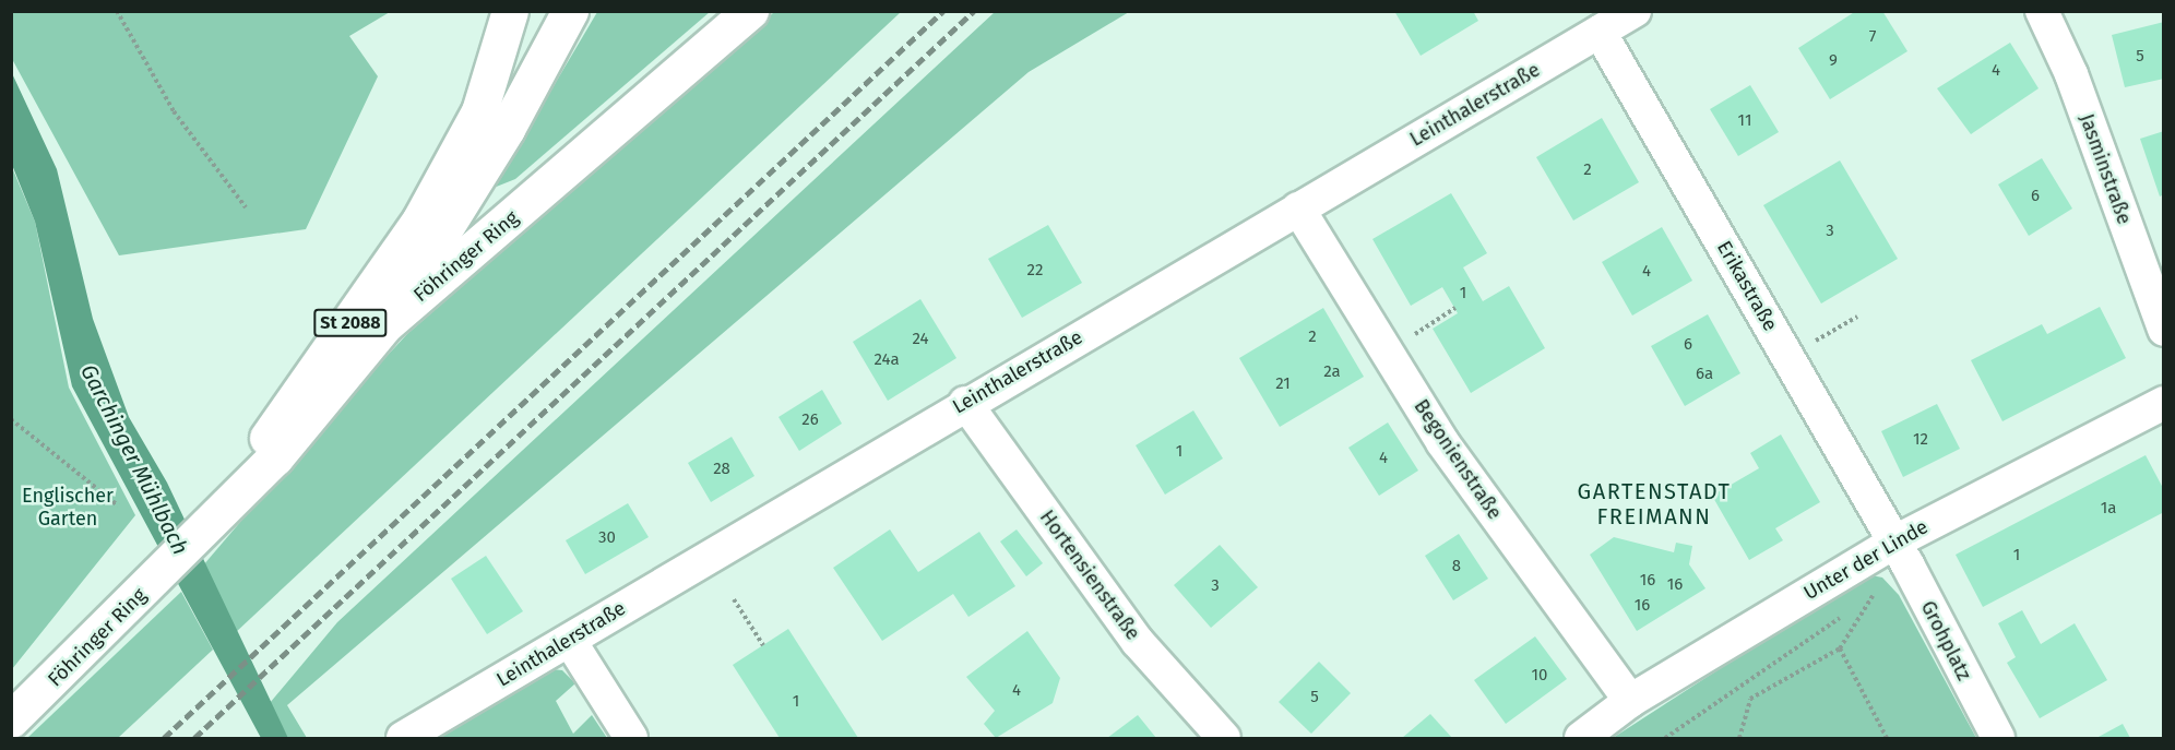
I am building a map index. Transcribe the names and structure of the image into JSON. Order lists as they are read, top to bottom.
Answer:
{
  "streets": {
    "highway": ["Föhringer Ring", "St 2088"],
    "street": [
      "Leinthalerstraße",
      "Jasminstraße",
      "Erikastraße",
      "Begonienstraße",
      "Unter der Linde",
      "Hortensienstraße",
      "Grohplatz"
    ]
  },
  "crossings": [
    ["Leinthalerstraße", "Erikastraße"],
    ["Leinthalerstraße", "Begonienstraße"],
    ["Leinthalerstraße", "Hortensienstraße"],
    ["Erikastraße", "Unter der Linde"],
    ["Erikastraße", "Grohplatz"],
    ["Begonienstraße", "Unter der Linde"],
    ["Unter der Linde", "Grohplatz"]
  ],
  "districts": ["GARTENSTADT FREIMANN"],
  "water": ["Garchinger Mühlbach"],
  "parks": ["Englischer Garten"],
  "house_numbers": [
    "7",
    "5",
    "9",
    "4",
    "11",
    "2",
    "6",
    "3",
    "22",
    "4",
    "1",
    "2",
    "24",
    "6",
    "24a",
    "2a",
    "6a",
    "21",
    "26",
    "12",
    "1",
    "4",
    "28",
    "1a",
    "30",
    "1",
    "8",
    "16",
    "16",
    "3",
    "16",
    "10",
    "4",
    "5",
    "1"
  ]
}
